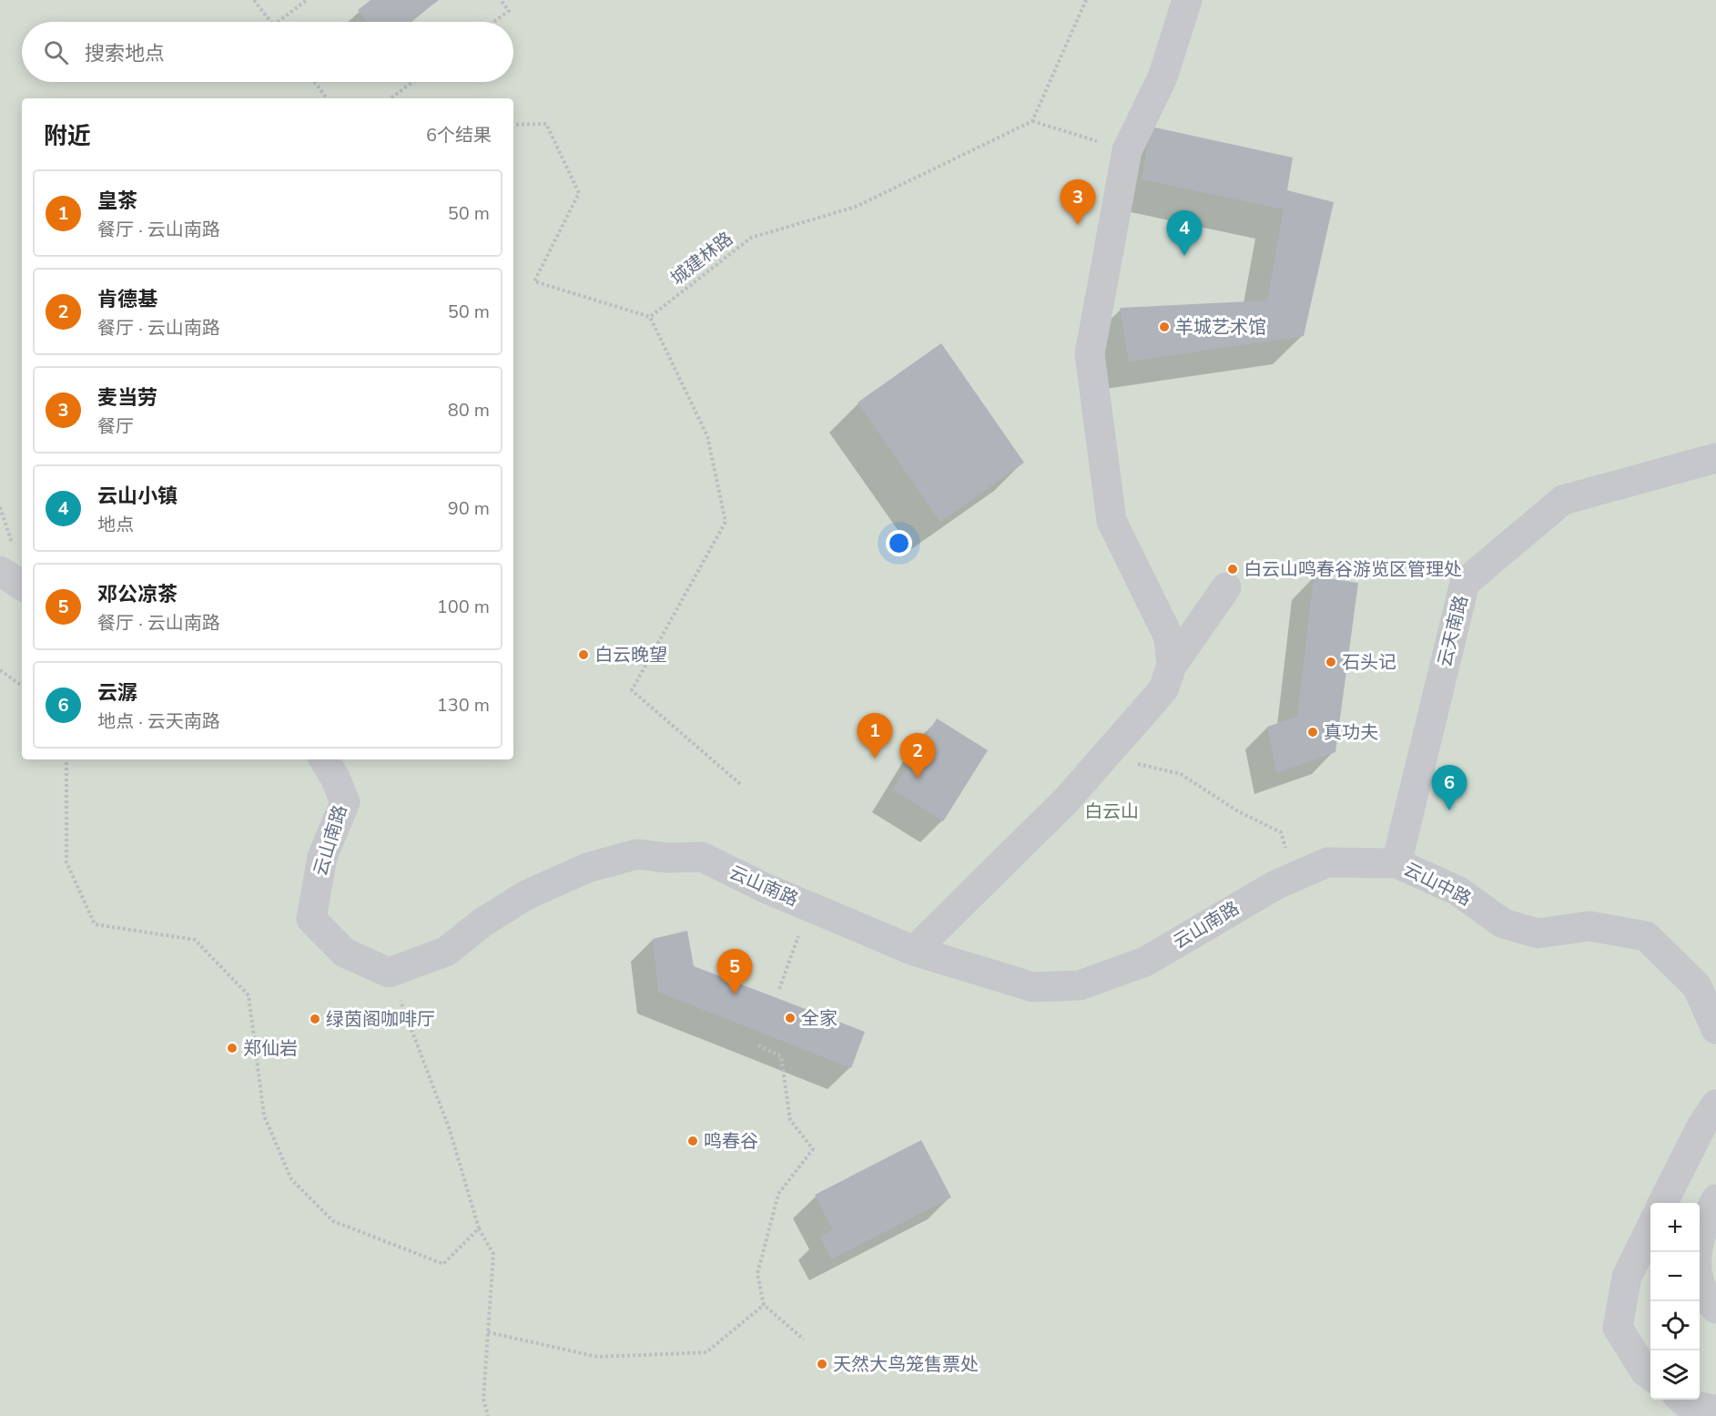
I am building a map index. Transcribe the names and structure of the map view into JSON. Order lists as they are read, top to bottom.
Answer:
{
  "streets": {
    "street": ["云天南路", "云山南路", "云山中路"],
    "path": ["城建林路"]
  },
  "crossings": [
    ["云天南路", "云山南路"],
    ["云天南路", "云山中路"],
    ["云山南路", "云山中路"]
  ],
  "parks": ["白云山"],
  "places": [
    "羊城艺术馆",
    "白云山鸣春谷游览区管理处",
    "白云晚望",
    "石头记",
    "真功夫",
    "全家",
    "绿茵阁咖啡厅",
    "郑仙岩",
    "鸣春谷",
    "天然大鸟笼售票处"
  ],
  "page": {
    "search": "搜索地点",
    "heading": ["附近", "6个结果"],
    "list": [
      {
        "mark": "1",
        "name": "皇茶",
        "note": "餐厅 · 云山南路",
        "value": "50 m"
      },
      {
        "mark": "2",
        "name": "肯德基",
        "note": "餐厅 · 云山南路",
        "value": "50 m"
      },
      {
        "mark": "3",
        "name": "麦当劳",
        "note": "餐厅",
        "value": "80 m"
      },
      {
        "mark": "4",
        "name": "云山小镇",
        "note": "地点",
        "value": "90 m"
      },
      {
        "mark": "5",
        "name": "邓公凉茶",
        "note": "餐厅 · 云山南路",
        "value": "100 m"
      },
      {
        "mark": "6",
        "name": "云潺",
        "note": "地点 · 云天南路",
        "value": "130 m"
      }
    ],
    "pins": [
      "3",
      "4",
      "1",
      "2",
      "6",
      "5"
    ],
    "map_buttons": ["+", "−"]
  }
}
